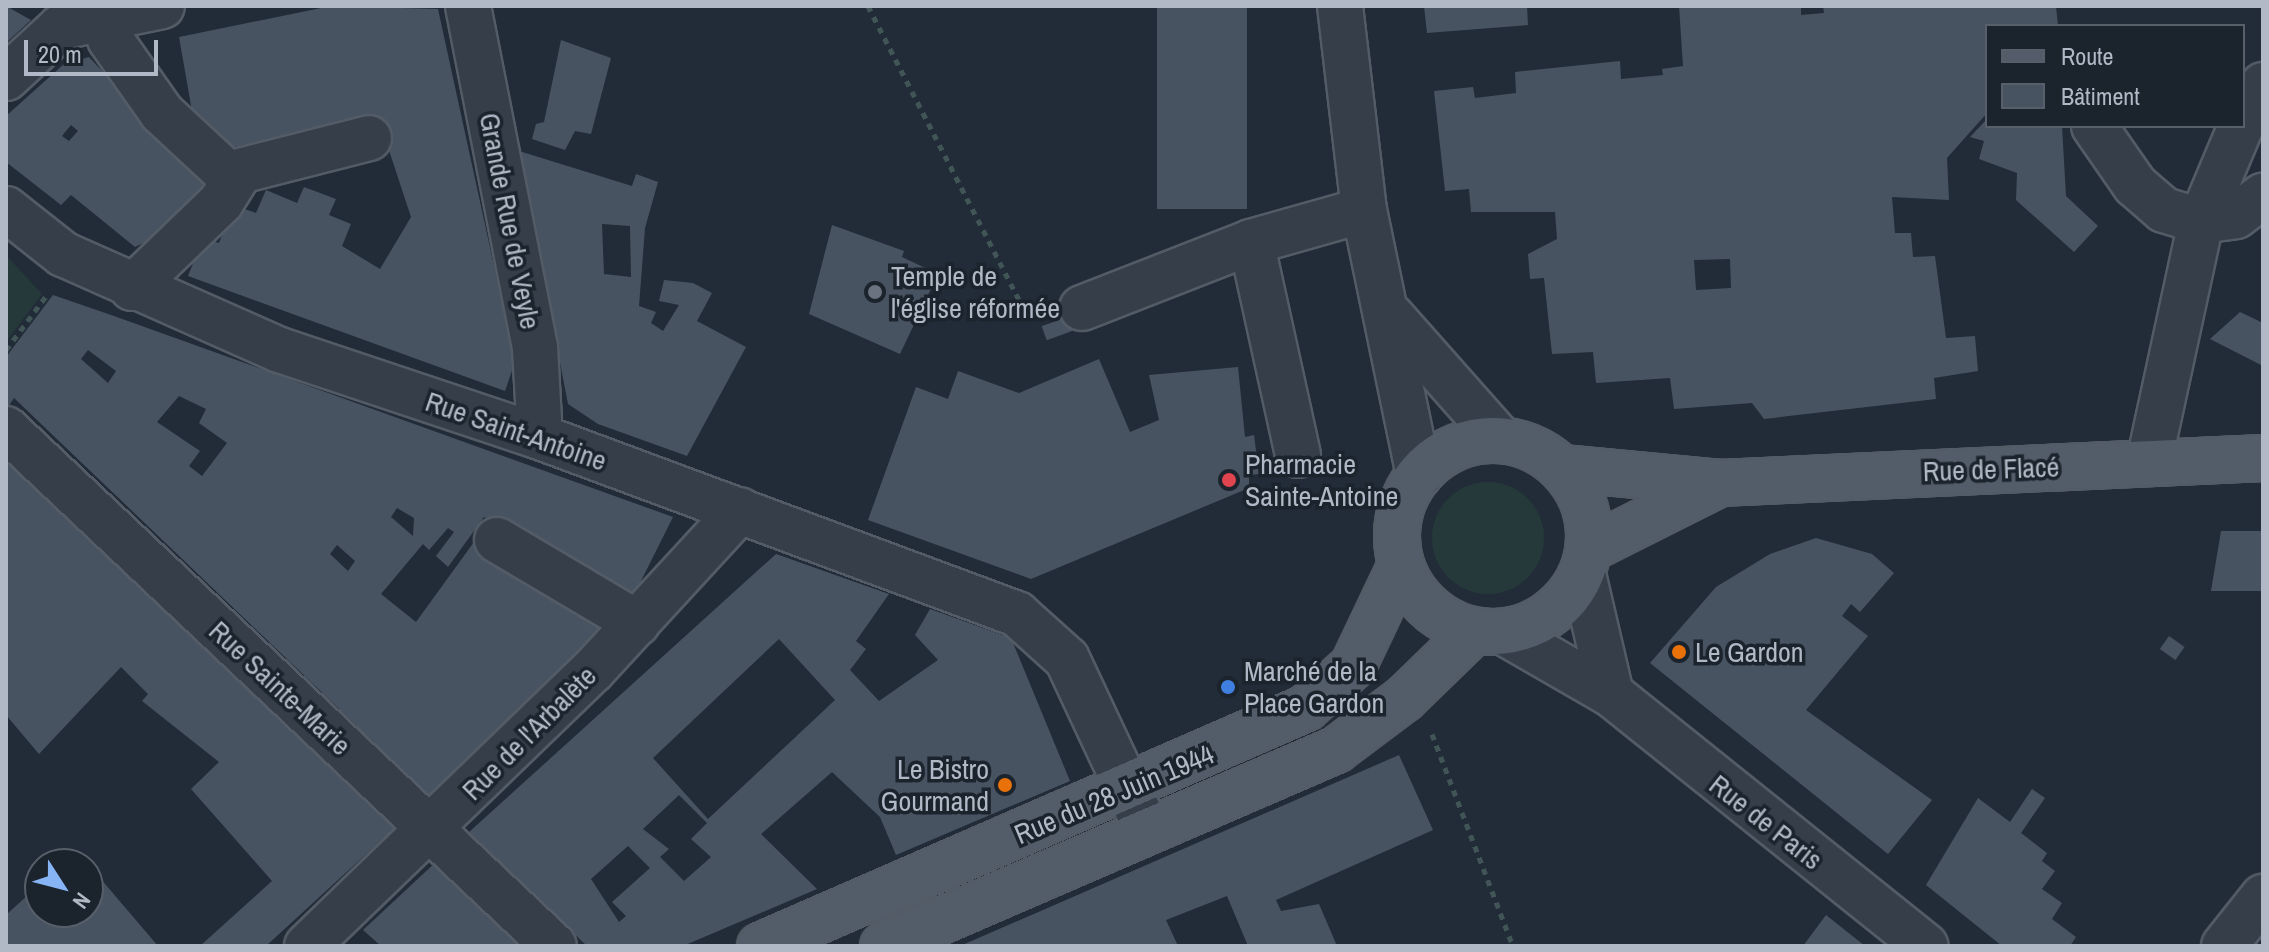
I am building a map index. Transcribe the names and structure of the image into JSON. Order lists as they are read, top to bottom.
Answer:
{
  "streets": {
    "main road": ["Rue de Flacé", "Rue du 28 Juin 1944"],
    "street": [
      "Grande Rue de Veyle",
      "Rue Saint-Antoine",
      "Rue Sainte-Marie",
      "Rue de l'Arbalète",
      "Rue de Paris"
    ]
  },
  "crossings": [
    ["Grande Rue de Veyle", "Rue Saint-Antoine"],
    ["Rue Saint-Antoine", "Rue de l'Arbalète"],
    ["Rue Saint-Antoine", "Rue du 28 Juin 1944"],
    ["Rue de Flacé", "Rue du 28 Juin 1944"],
    ["Rue de Flacé", "Rue de Paris"],
    ["Rue Sainte-Marie", "Rue de l'Arbalète"],
    ["Rue du 28 Juin 1944", "Rue de Paris"]
  ],
  "places": [
    "Temple de l'église réformée",
    "Pharmacie Sainte-Antoine",
    "Le Gardon",
    "Marché de la Place Gardon",
    "Le Bistro Gourmand"
  ],
  "legend": ["Route", "Bâtiment"],
  "scale_bar": "20 m",
  "north": "bottom right"
}
